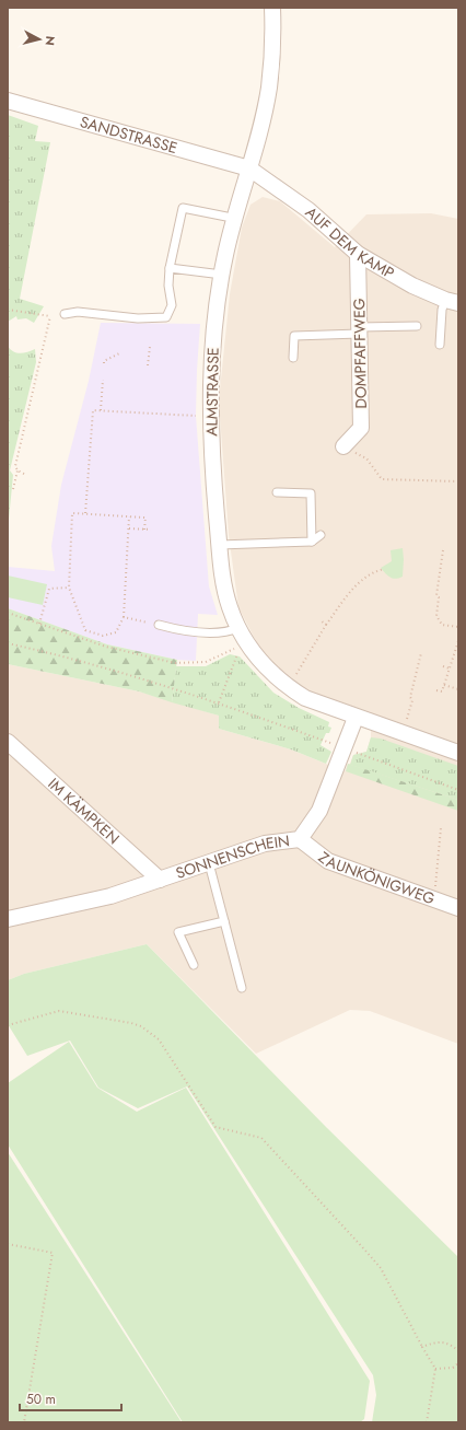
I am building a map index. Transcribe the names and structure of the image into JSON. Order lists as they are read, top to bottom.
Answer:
{
  "streets": {
    "street": [
      "SANDSTRASSE",
      "AUF DEM KAMP",
      "DOMPFAFFWEG",
      "ALMSTRASSE",
      "IM KÄMPKEN",
      "SONNENSCHEIN",
      "ZAUNKÖNIGWEG"
    ]
  },
  "crossings": [
    ["SANDSTRASSE", "AUF DEM KAMP"],
    ["SANDSTRASSE", "ALMSTRASSE"],
    ["AUF DEM KAMP", "DOMPFAFFWEG"],
    ["AUF DEM KAMP", "ALMSTRASSE"],
    ["ALMSTRASSE", "SONNENSCHEIN"],
    ["IM KÄMPKEN", "SONNENSCHEIN"],
    ["SONNENSCHEIN", "ZAUNKÖNIGWEG"]
  ],
  "scale_bar": "50 m",
  "north": "right"
}
